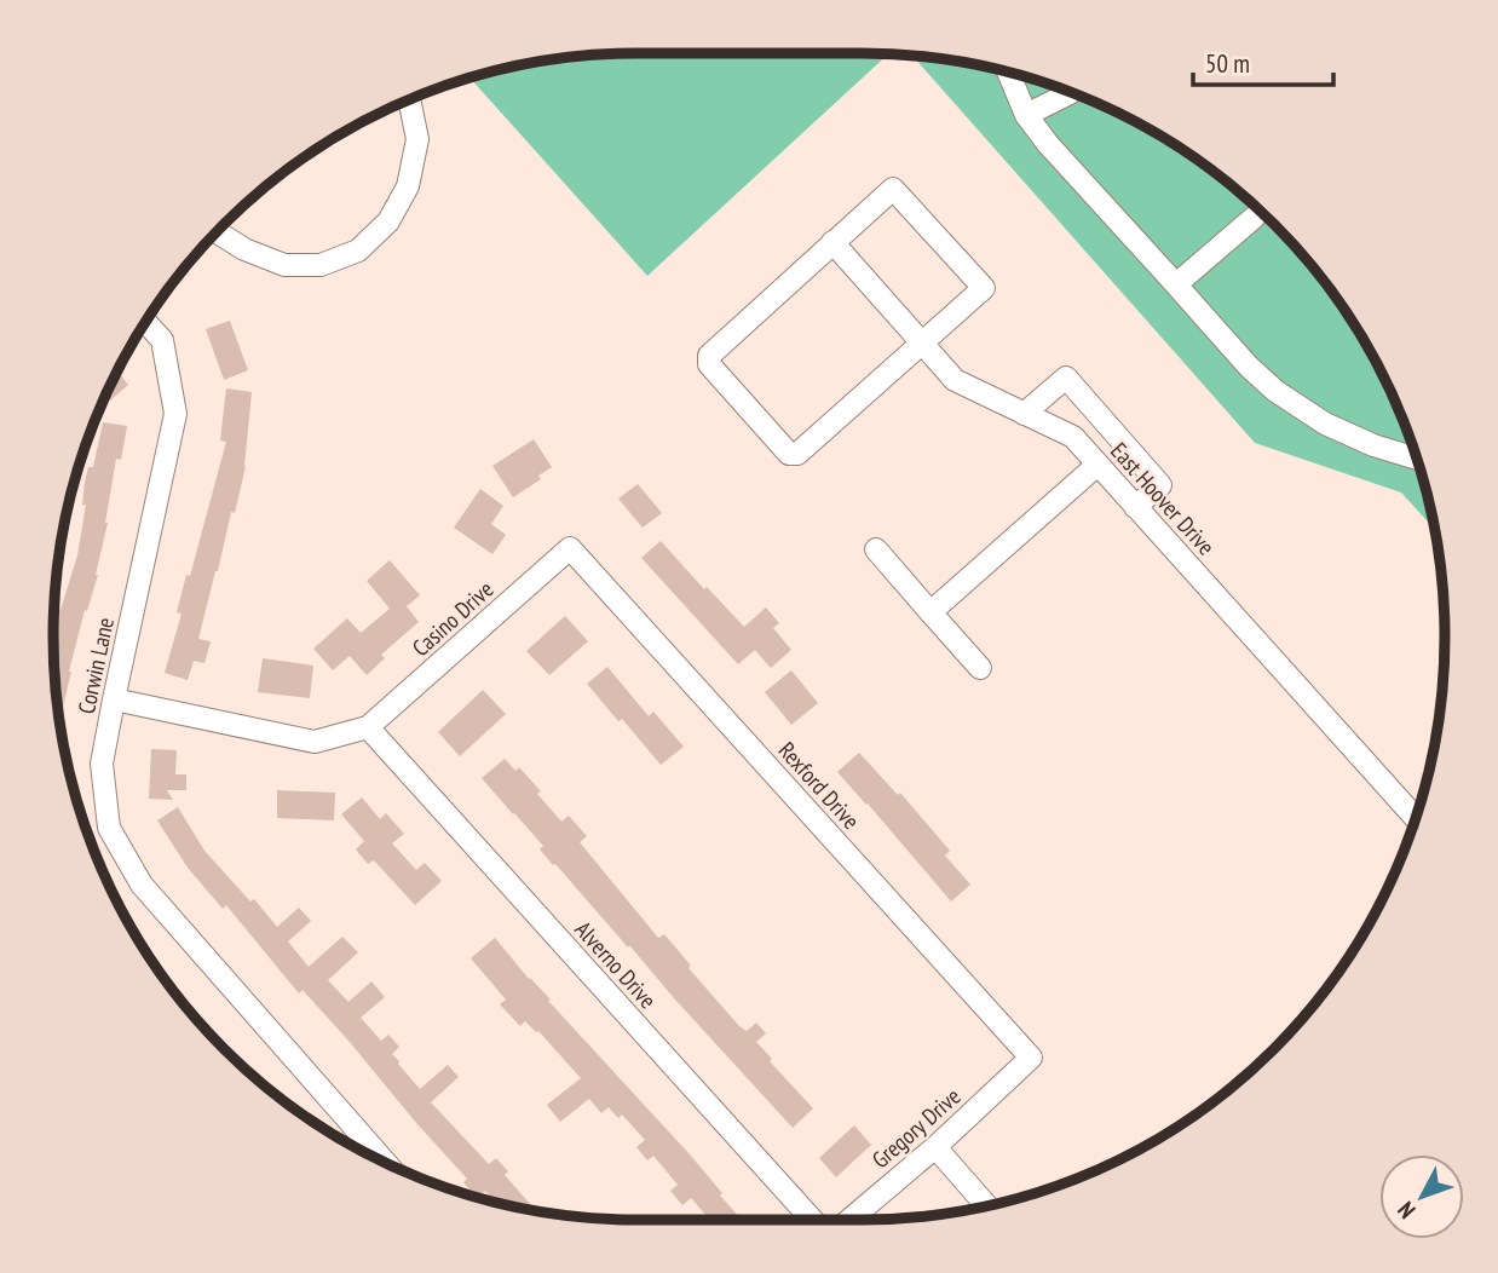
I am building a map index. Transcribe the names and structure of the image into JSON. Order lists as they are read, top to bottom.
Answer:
{
  "streets": {
    "street": [
      "East Hoover Drive",
      "Casino Drive",
      "Corwin Lane",
      "Rexford Drive",
      "Alverno Drive",
      "Gregory Drive"
    ]
  },
  "crossings": [
    ["Casino Drive", "Rexford Drive"],
    ["Casino Drive", "Alverno Drive"],
    ["Rexford Drive", "Gregory Drive"]
  ],
  "scale_bar": "50 m",
  "north": "bottom left"
}
